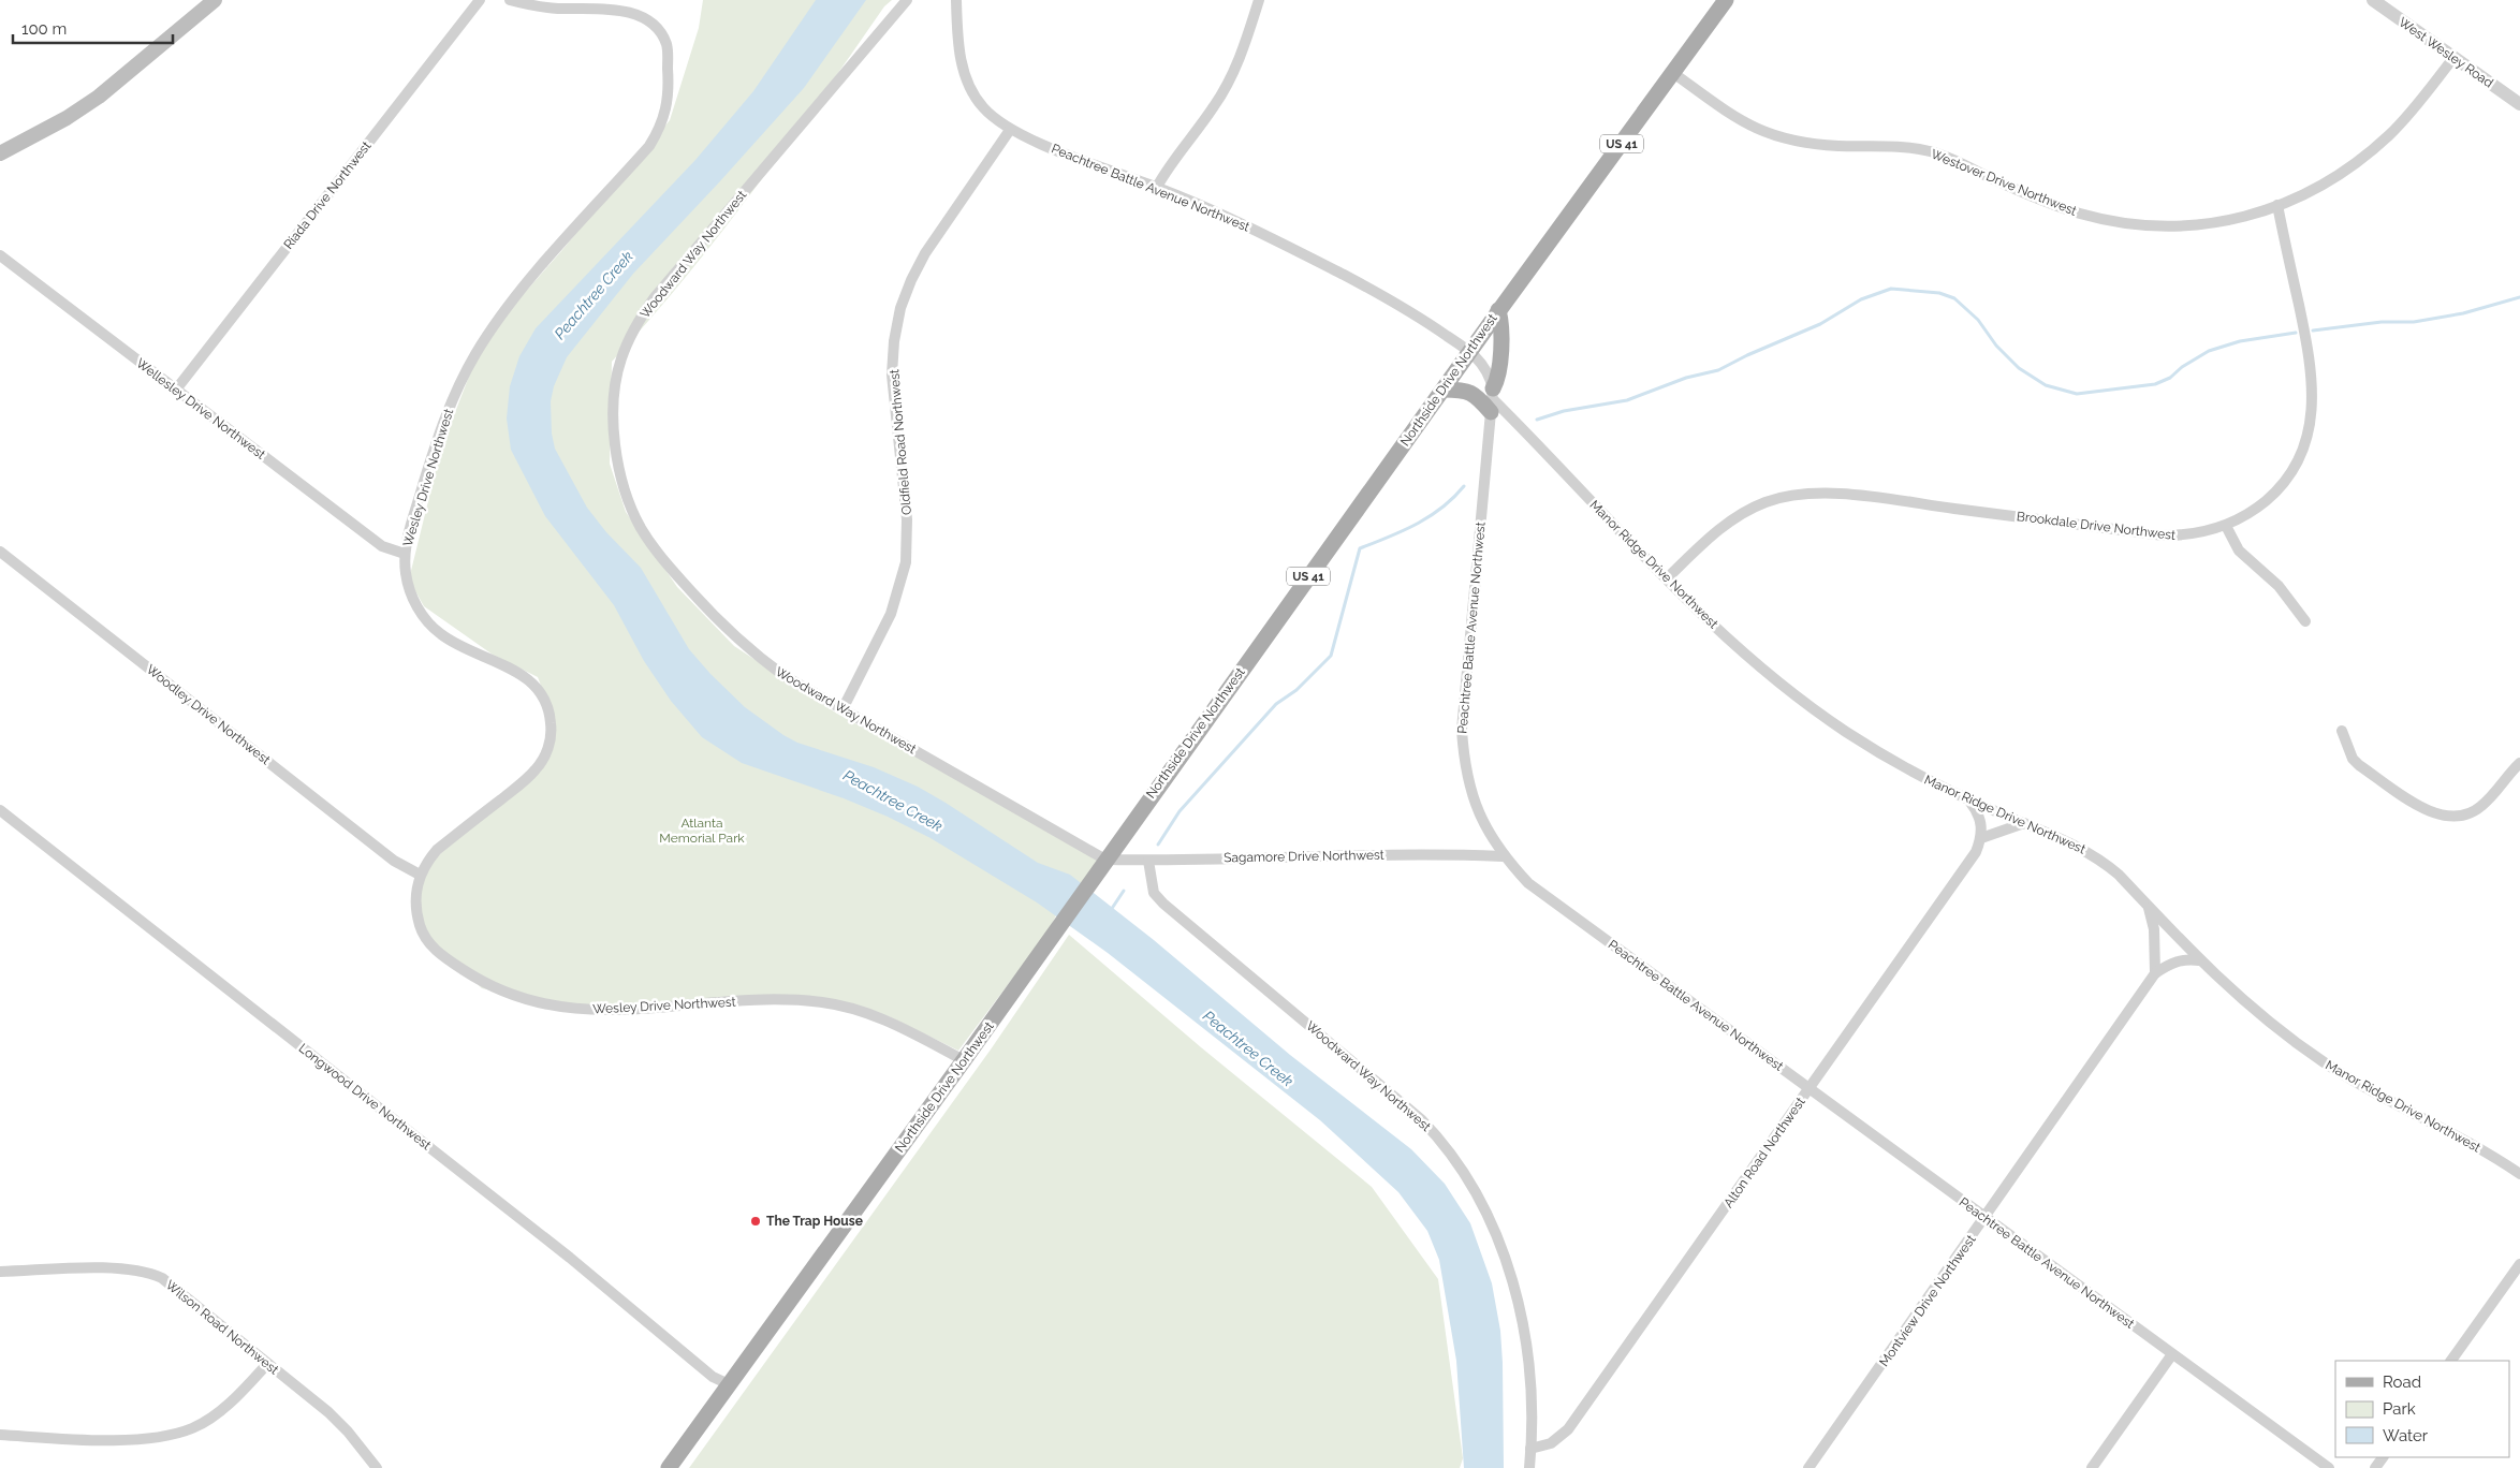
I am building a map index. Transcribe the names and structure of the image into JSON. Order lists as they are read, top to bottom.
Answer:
{
  "streets": {
    "main road": ["US 41", "Northside Drive Northwest"],
    "street": [
      "West Wesley Road",
      "Westover Drive Northwest",
      "Peachtree Battle Avenue Northwest",
      "Riada Drive Northwest",
      "Woodward Way Northwest",
      "Wellesley Drive Northwest",
      "Oldfield Road Northwest",
      "Wesley Drive Northwest",
      "Brookdale Drive Northwest",
      "Manor Ridge Drive Northwest",
      "Woodley Drive Northwest",
      "Sagamore Drive Northwest",
      "Longwood Drive Northwest",
      "Alton Road Northwest",
      "Montview Drive Northwest",
      "Wilson Road Northwest"
    ]
  },
  "crossings": [
    ["West Wesley Road", "Westover Drive Northwest"],
    ["Westover Drive Northwest", "Northside Drive Northwest"],
    ["Westover Drive Northwest", "Brookdale Drive Northwest"],
    ["Peachtree Battle Avenue Northwest", "Northside Drive Northwest"],
    ["Peachtree Battle Avenue Northwest", "Oldfield Road Northwest"],
    ["Peachtree Battle Avenue Northwest", "Manor Ridge Drive Northwest"],
    ["Peachtree Battle Avenue Northwest", "Sagamore Drive Northwest"],
    ["Peachtree Battle Avenue Northwest", "Alton Road Northwest"],
    ["Peachtree Battle Avenue Northwest", "Montview Drive Northwest"],
    ["Riada Drive Northwest", "Wellesley Drive Northwest"],
    ["Woodward Way Northwest", "Northside Drive Northwest"],
    ["Woodward Way Northwest", "Oldfield Road Northwest"],
    ["Woodward Way Northwest", "Sagamore Drive Northwest"],
    ["Woodward Way Northwest", "Alton Road Northwest"],
    ["Northside Drive Northwest", "Wesley Drive Northwest"],
    ["Northside Drive Northwest", "Sagamore Drive Northwest"],
    ["Northside Drive Northwest", "Longwood Drive Northwest"],
    ["Wellesley Drive Northwest", "Wesley Drive Northwest"],
    ["Wesley Drive Northwest", "Woodley Drive Northwest"],
    ["Brookdale Drive Northwest", "Manor Ridge Drive Northwest"],
    ["Manor Ridge Drive Northwest", "Montview Drive Northwest"]
  ],
  "water": ["Peachtree Creek"],
  "parks": ["Atlanta Memorial Park"],
  "places": ["The Trap House"],
  "legend": ["Road", "Park", "Water"],
  "scale_bar": "100 m"
}
